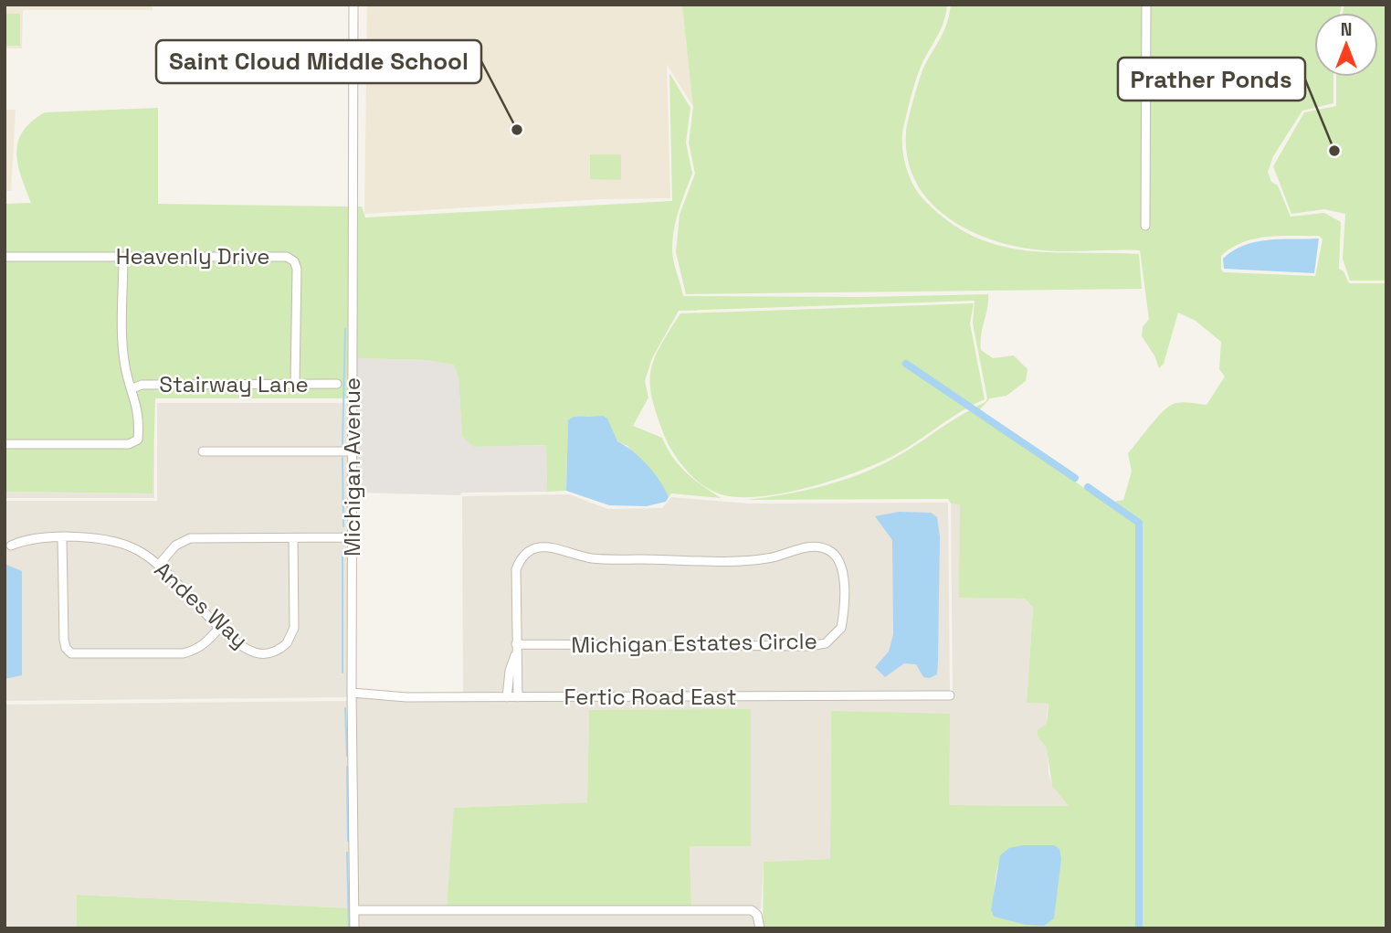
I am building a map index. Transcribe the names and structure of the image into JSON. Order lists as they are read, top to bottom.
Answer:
{
  "streets": {
    "street": [
      "Heavenly Drive",
      "Stairway Lane",
      "Michigan Avenue",
      "Andes Way",
      "Michigan Estates Circle",
      "Fertic Road East"
    ]
  },
  "crossings": [
    ["Heavenly Drive", "Stairway Lane"],
    ["Michigan Avenue", "Fertic Road East"],
    ["Michigan Estates Circle", "Fertic Road East"]
  ],
  "places": ["Saint Cloud Middle School", "Prather Ponds"],
  "north": "top"
}
